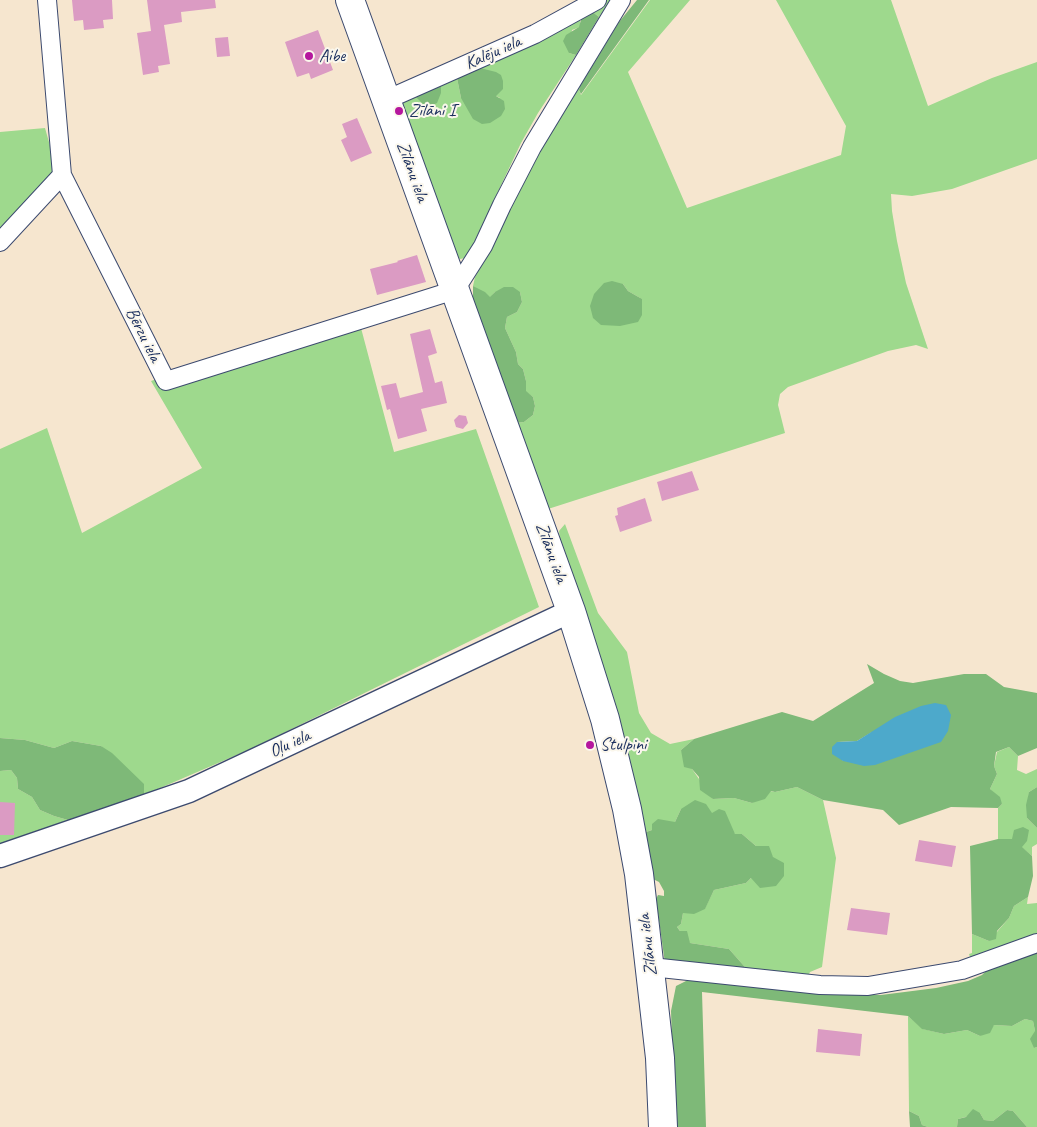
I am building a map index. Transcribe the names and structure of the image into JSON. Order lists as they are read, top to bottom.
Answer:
{
  "streets": {
    "highway": ["Zīlānu iela"],
    "street": ["Kalēju iela", "Bērzu iela", "Oļu iela"]
  },
  "crossings": [
    ["Kalēju iela", "Zīlānu iela"],
    ["Zīlānu iela", "Bērzu iela"],
    ["Zīlānu iela", "Oļu iela"]
  ],
  "places": ["Aibe", "Zīlāni I", "Stulpiņi"]
}
